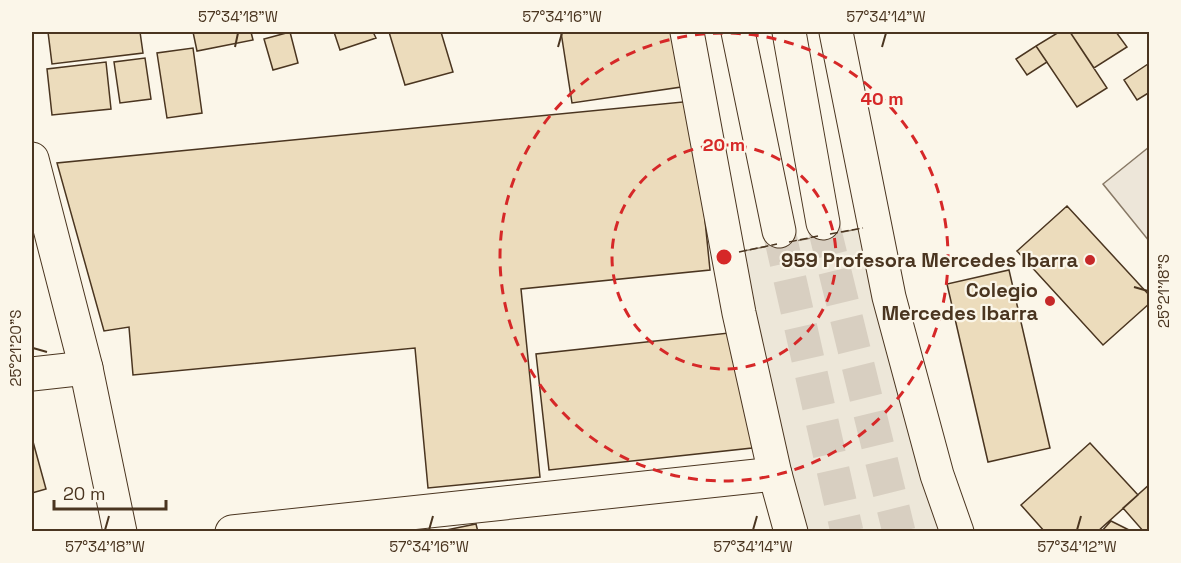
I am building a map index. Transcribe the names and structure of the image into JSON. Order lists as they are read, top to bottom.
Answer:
{
  "places": ["959 Profesora Mercedes Ibarra", "Colegio Mercedes Ibarra"],
  "scale_bar": "20 m",
  "coordinates": [
    "57°34'18\"W",
    "57°34'16\"W",
    "57°34'14\"W",
    "25°21'18\"S",
    "25°21'20\"S",
    "57°34'12\"W"
  ],
  "rings": ["40 m", "20 m"]
}
